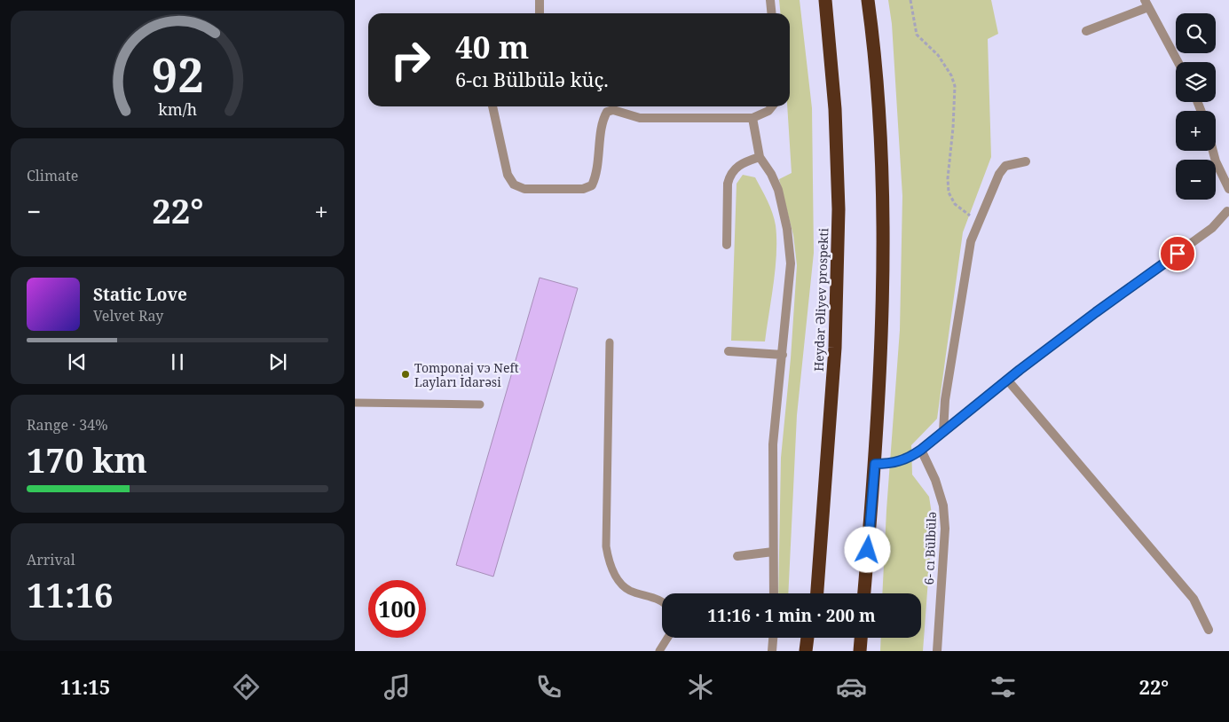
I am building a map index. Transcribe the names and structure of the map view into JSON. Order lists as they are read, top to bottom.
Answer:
{
  "streets": {
    "highway": ["Heydər Əliyev prospekti"],
    "street": ["6- cı Bülbülə"]
  },
  "places": ["Tomponaj vэ Neft Layları İdarəsi"],
  "page": {
    "map_buttons": ["+", "−"],
    "turn": ["40 m", "6-cı Bülbülə küç."],
    "tile": [
      "Climate",
      ["Range · 34%", "170 km"],
      ["Arrival", "11:16"]
    ],
    "heat": ["−", "22°", "+"],
    "song": ["Static Love", "Velvet Ray"],
    "limit": "100",
    "trip": "11:16 · 1 min · 200 m",
    "tabs": ["11:15", "22°"],
    "gauge": ["92", "km/h"]
  }
}
